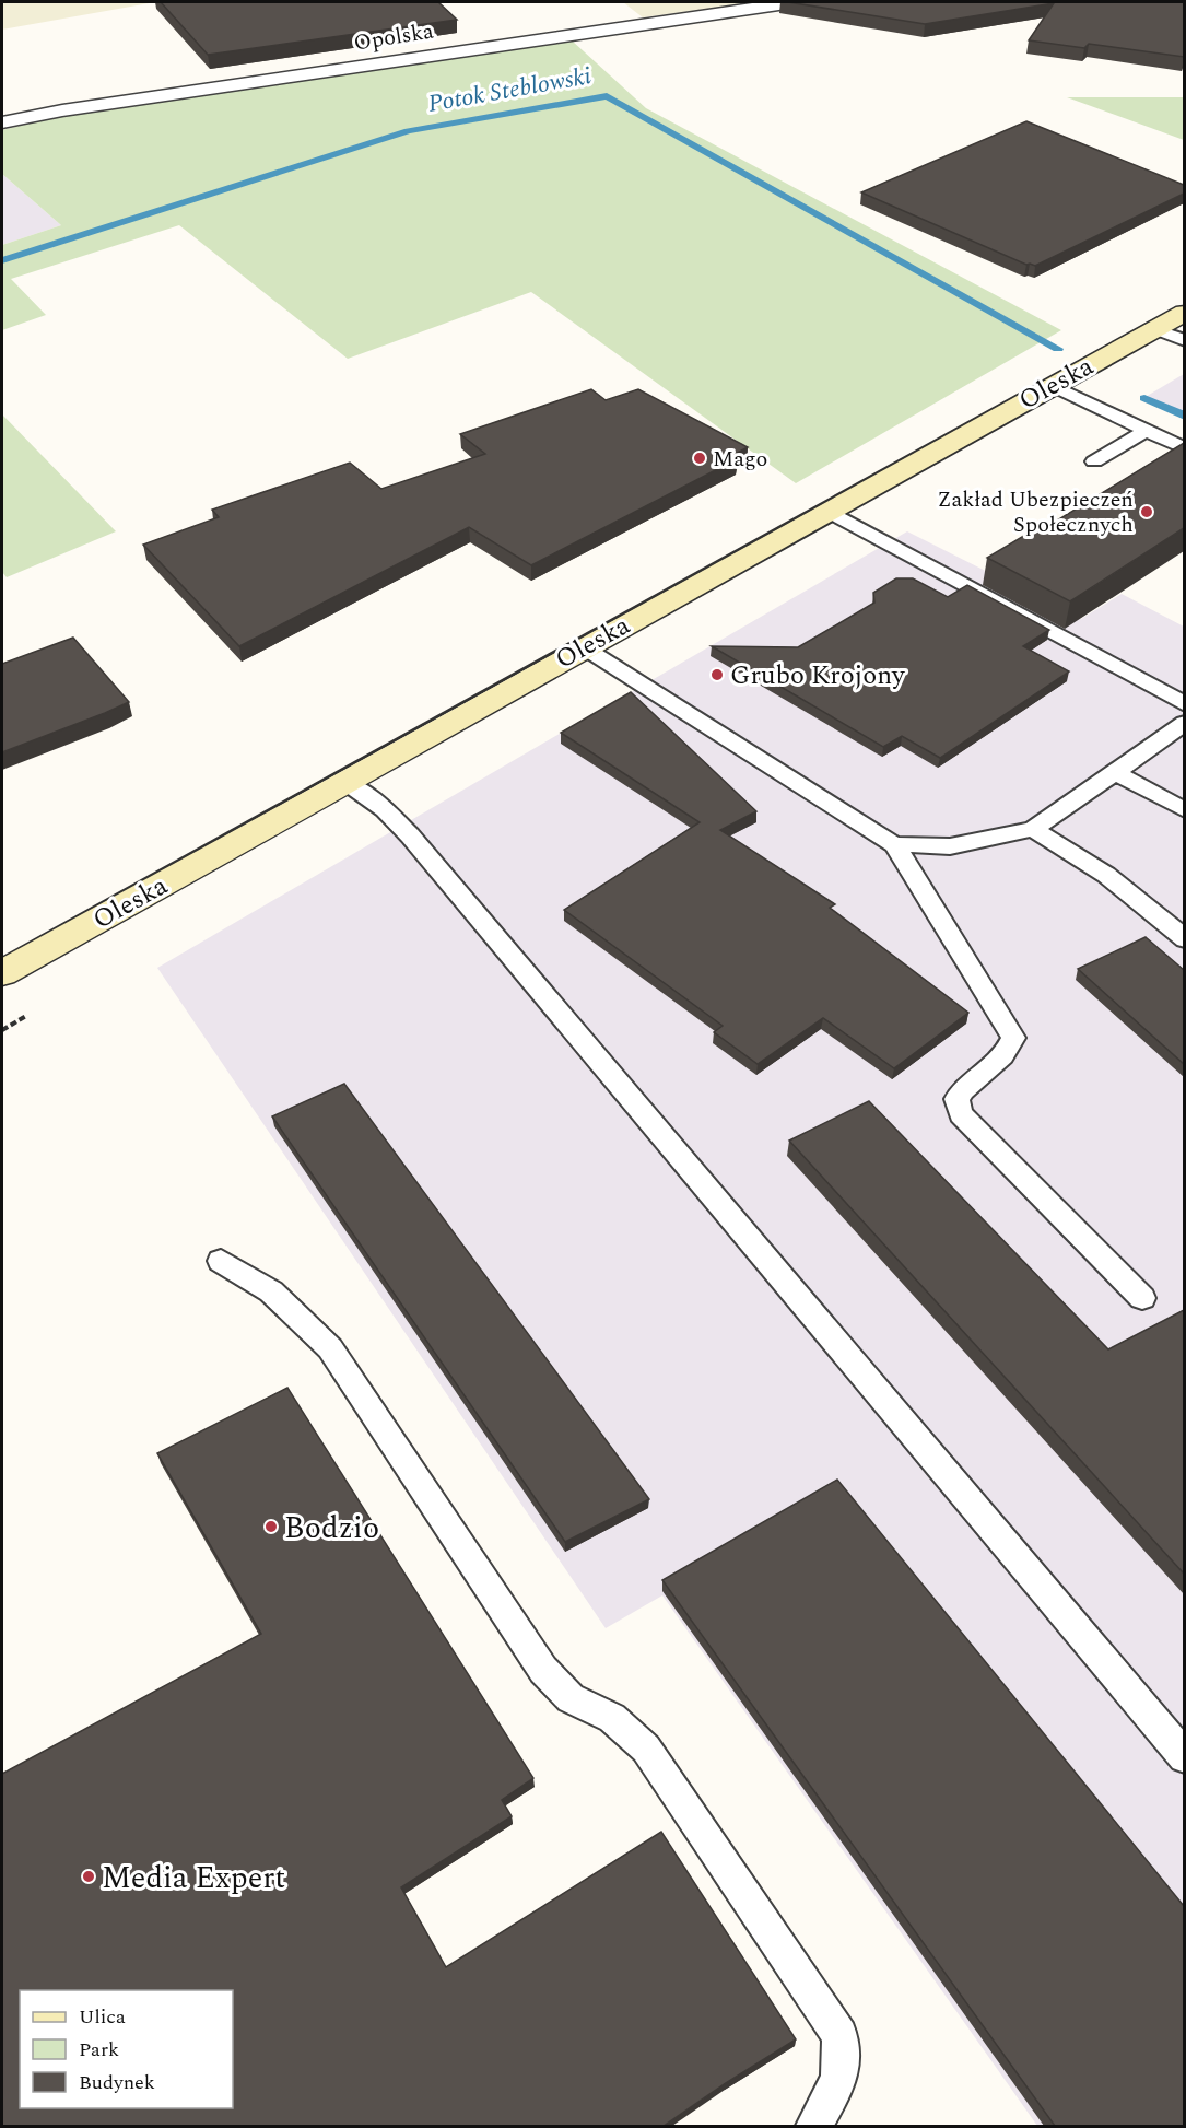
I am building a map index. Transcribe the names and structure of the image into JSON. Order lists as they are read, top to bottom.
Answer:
{
  "streets": {
    "street": ["Opolska", "Oleska"]
  },
  "water": ["Potok Steblowski"],
  "places": [
    "Mago",
    "Zakład Ubezpieczeń Społecznych",
    "Grubo Krojony",
    "Bodzio",
    "Media Expert"
  ],
  "legend": ["Ulica", "Park", "Budynek"]
}
